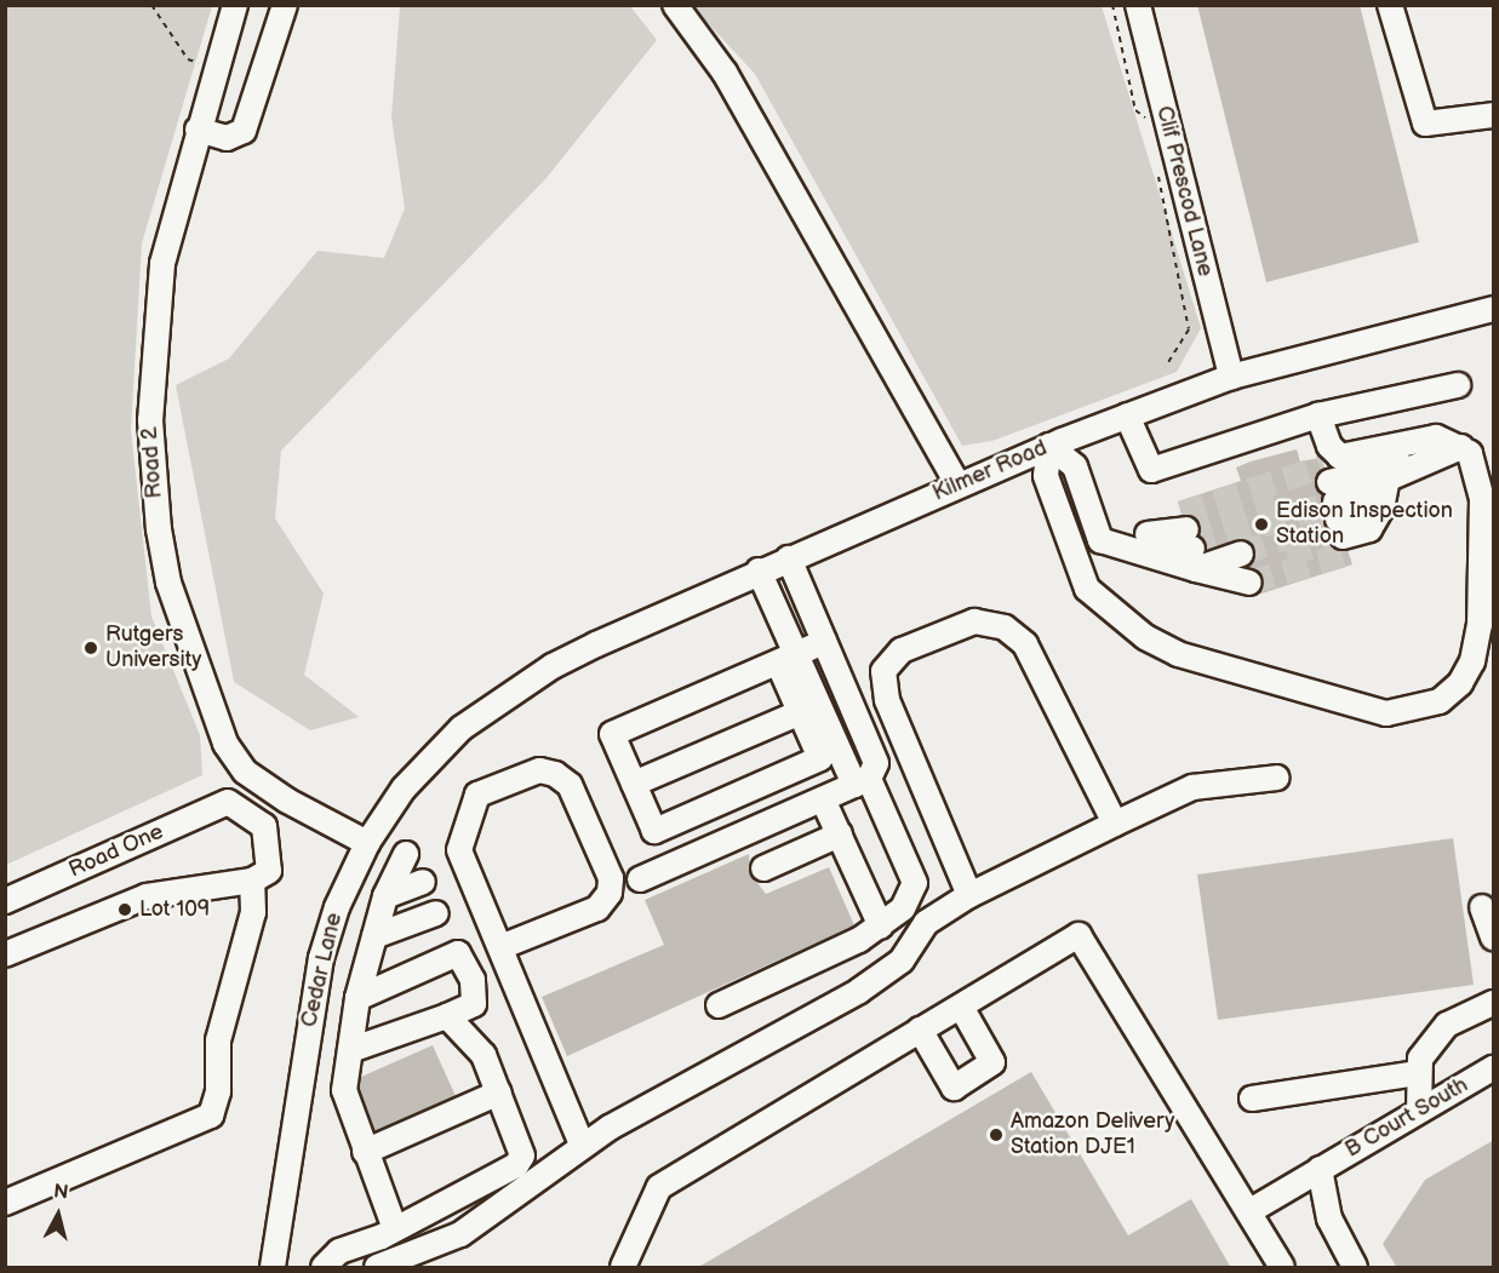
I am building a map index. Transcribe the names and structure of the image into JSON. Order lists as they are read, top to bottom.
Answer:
{
  "streets": {
    "street": [
      "Clif Prescod Lane",
      "Road 2",
      "Kilmer Road",
      "Road One",
      "Cedar Lane",
      "B Court South"
    ]
  },
  "crossings": [
    ["Clif Prescod Lane", "Kilmer Road"],
    ["Road 2", "Cedar Lane"],
    ["Kilmer Road", "Cedar Lane"]
  ],
  "places": [
    "Edison Inspection Station",
    "Rutgers University",
    "Lot 109",
    "Amazon Delivery Station DJE1"
  ],
  "north": "top"
}
